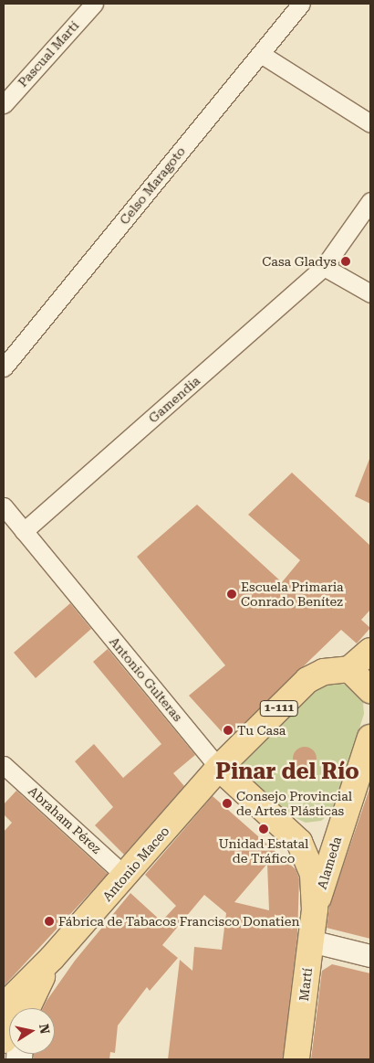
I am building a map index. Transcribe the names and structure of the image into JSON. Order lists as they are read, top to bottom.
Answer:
{
  "streets": {
    "main road": [
      "Antonio Gulteras",
      "1-111",
      "Alameda",
      "Antonio Maceo",
      "Martí"
    ],
    "street": [
      "Pascual Martí",
      "Celso Maragoto",
      "Gamendia",
      "Abraham Pérez"
    ]
  },
  "crossings": [
    ["Gamendia", "Antonio Gulteras"],
    ["Antonio Gulteras", "1-111"],
    ["Antonio Gulteras", "Alameda"],
    ["Antonio Gulteras", "Antonio Maceo"],
    ["Antonio Gulteras", "Martí"],
    ["1-111", "Antonio Maceo"],
    ["Abraham Pérez", "Antonio Maceo"],
    ["Alameda", "Martí"]
  ],
  "districts": ["Pinar del Río"],
  "places": [
    "Casa Gladys",
    "Escuela Primaria Conrado Benítez",
    "Tu Casa",
    "Consejo Provincial de Artes Plásticas",
    "Unidad Estatal de Tráfico",
    "Fábrica de Tabacos Francisco Donatien"
  ],
  "north": "right"
}
